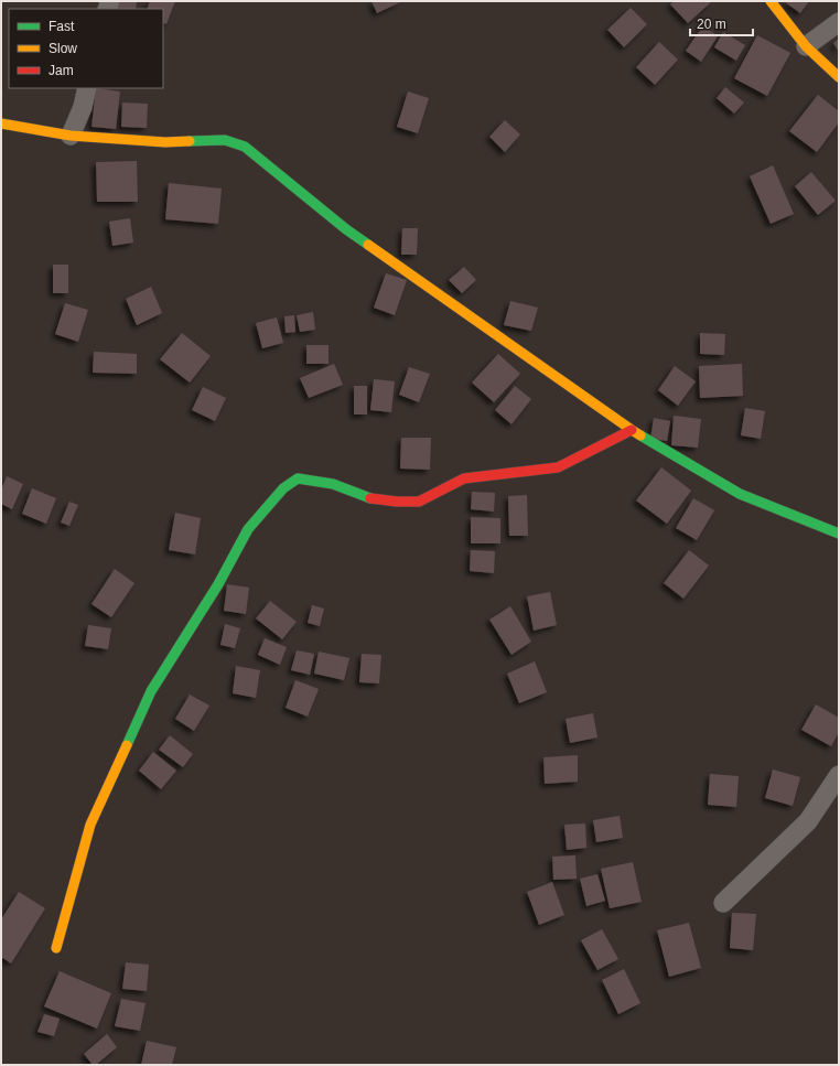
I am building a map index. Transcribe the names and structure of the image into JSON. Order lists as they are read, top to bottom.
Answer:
{
  "legend": ["Fast", "Slow", "Jam"],
  "scale_bar": "20 m"
}
